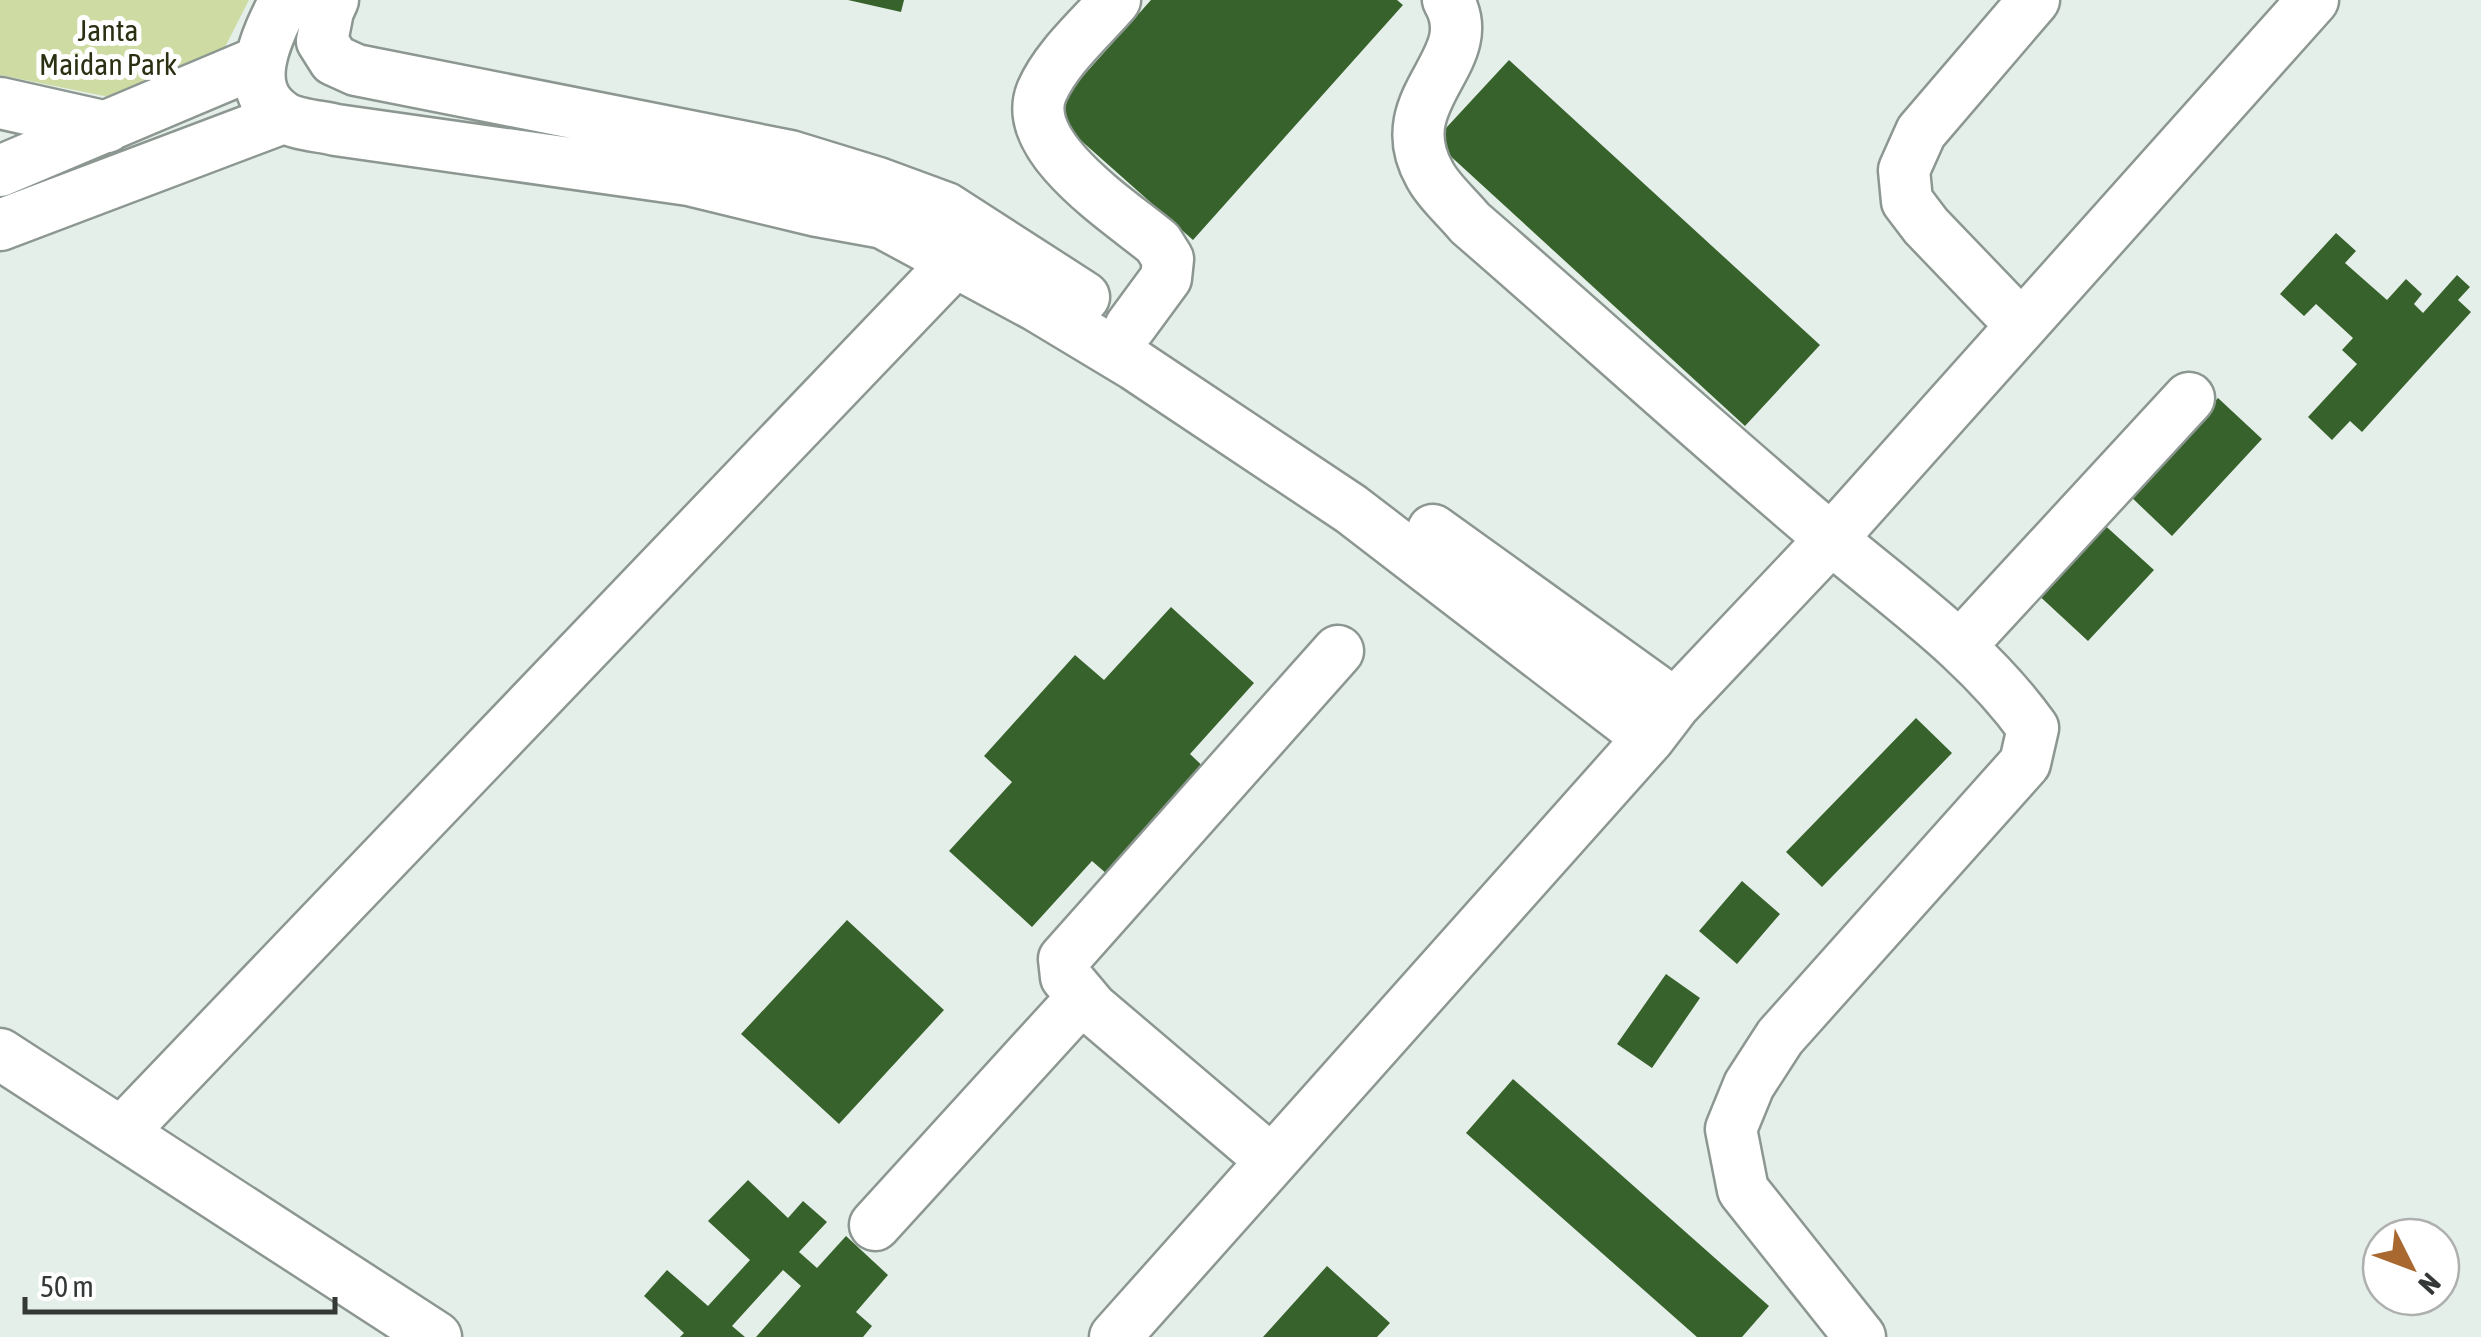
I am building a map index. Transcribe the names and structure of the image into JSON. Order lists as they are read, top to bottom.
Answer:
{
  "parks": ["Janta Maidan Park"],
  "scale_bar": "50 m",
  "north": "bottom right"
}
